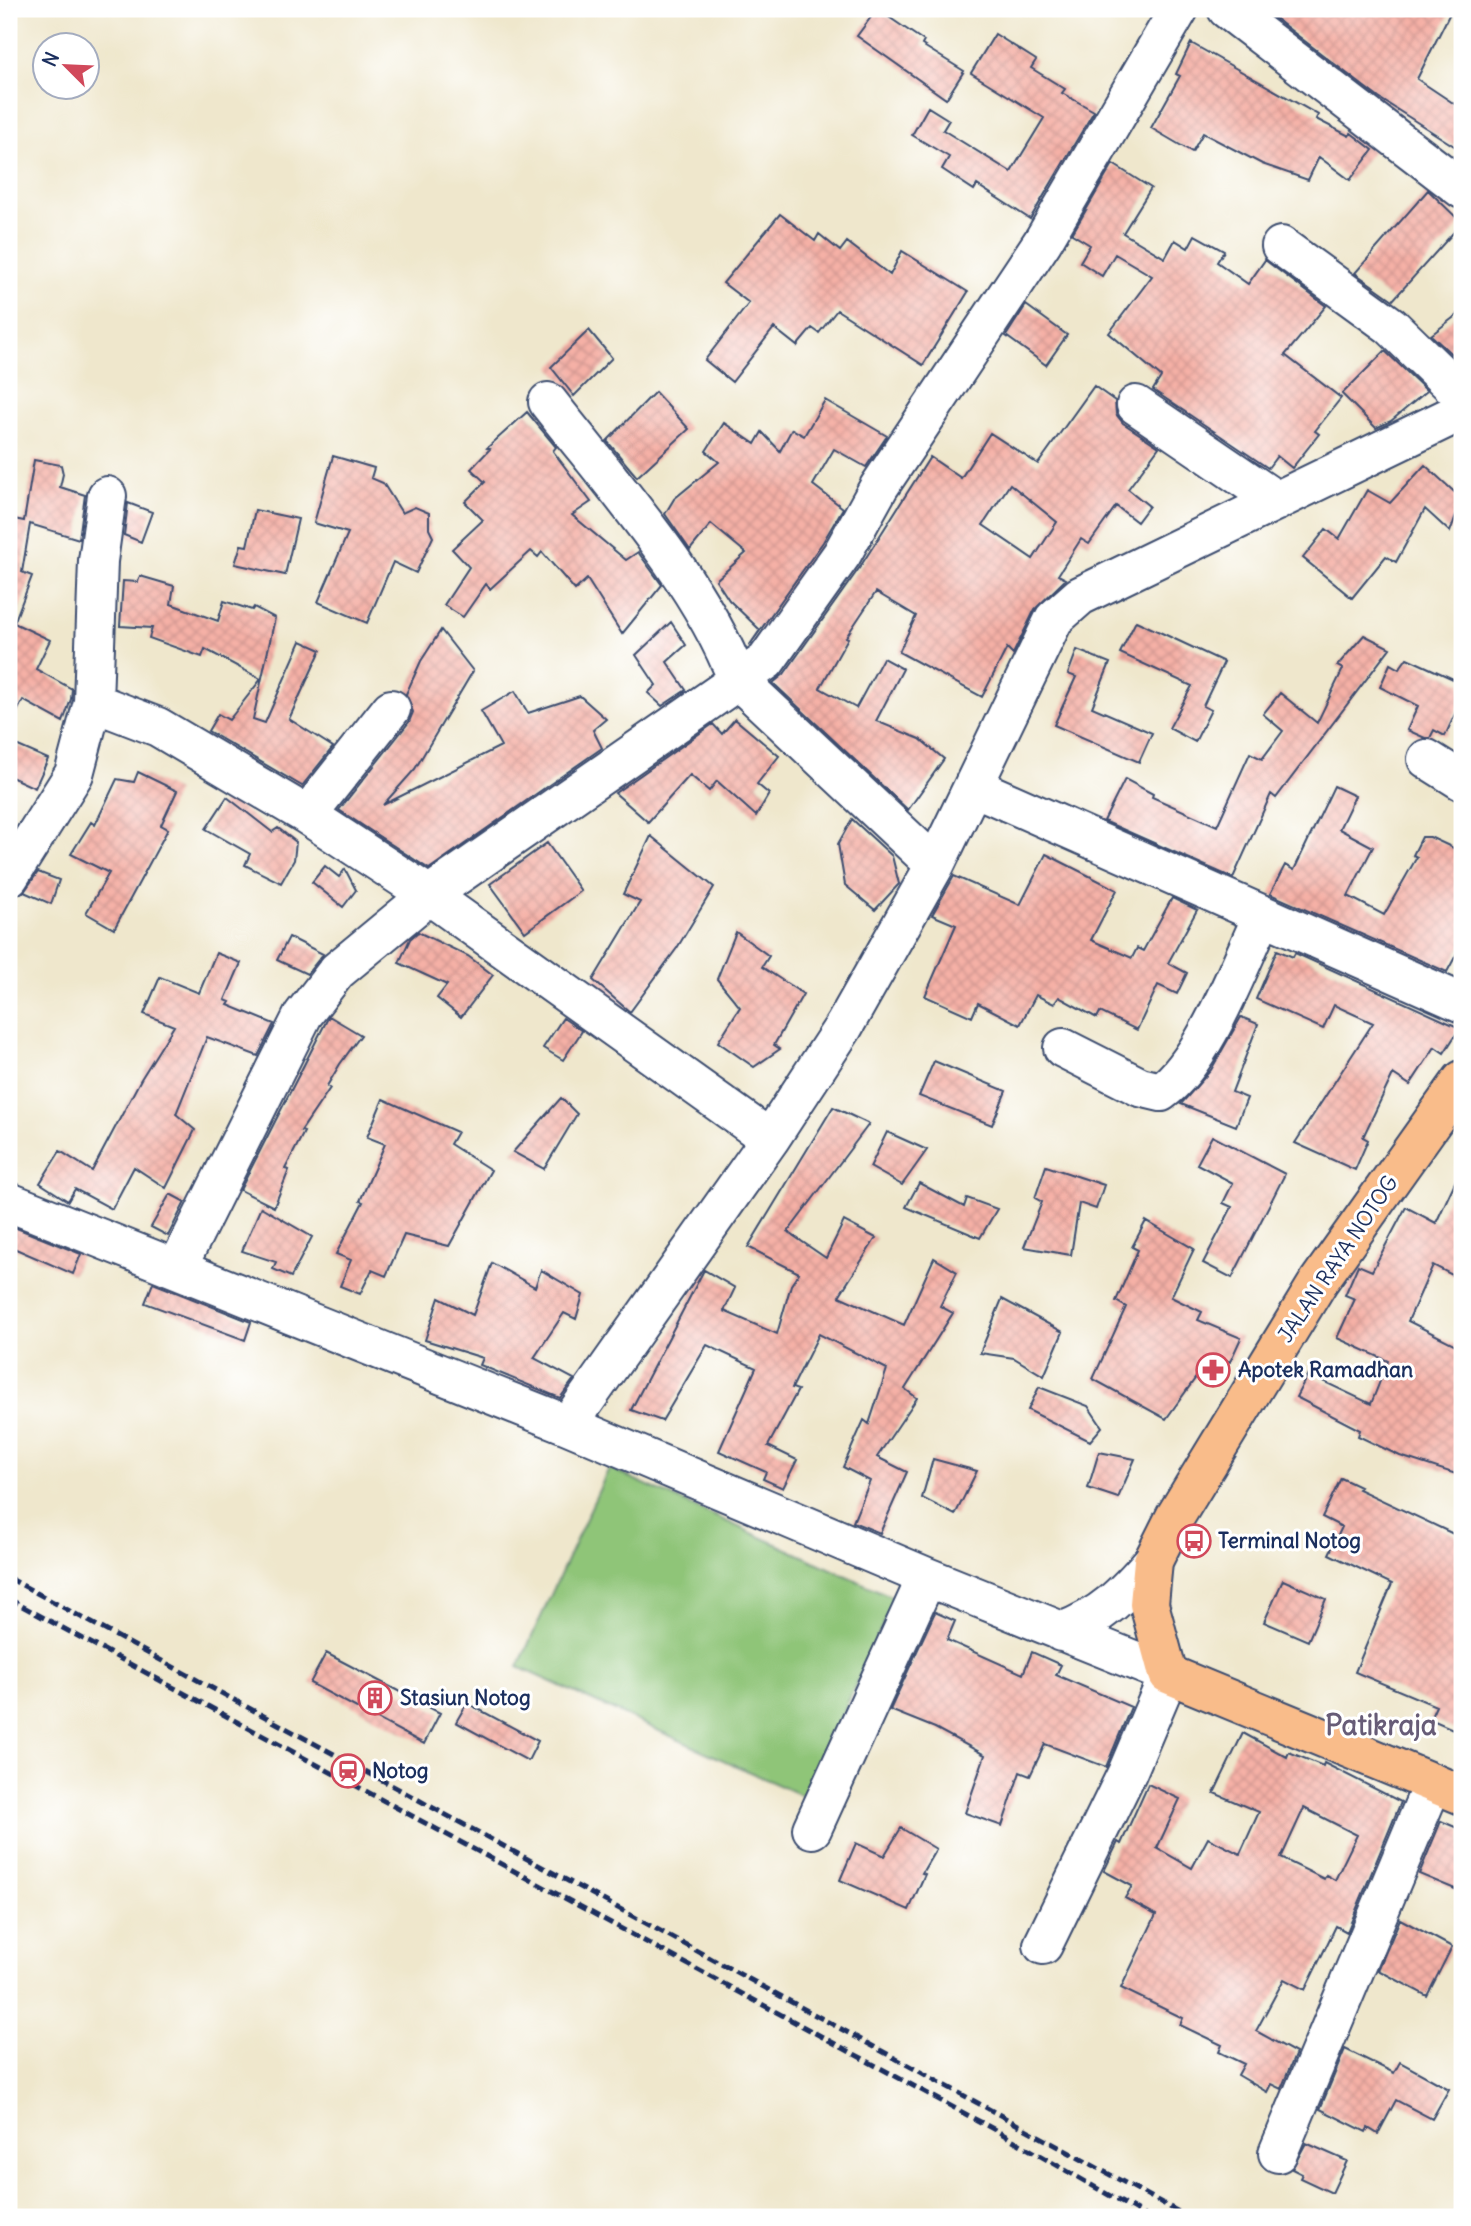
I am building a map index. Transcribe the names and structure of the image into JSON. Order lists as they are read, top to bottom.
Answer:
{
  "streets": {
    "highway": ["JALAN RAYA NOTOG"]
  },
  "districts": ["Patikraja"],
  "places": {
    "pharmacy": ["Apotek Ramadhan"],
    "bus stop": ["Terminal Notog"],
    "building": ["Stasiun Notog"],
    "station": ["Notog"]
  },
  "north": "top left"
}
